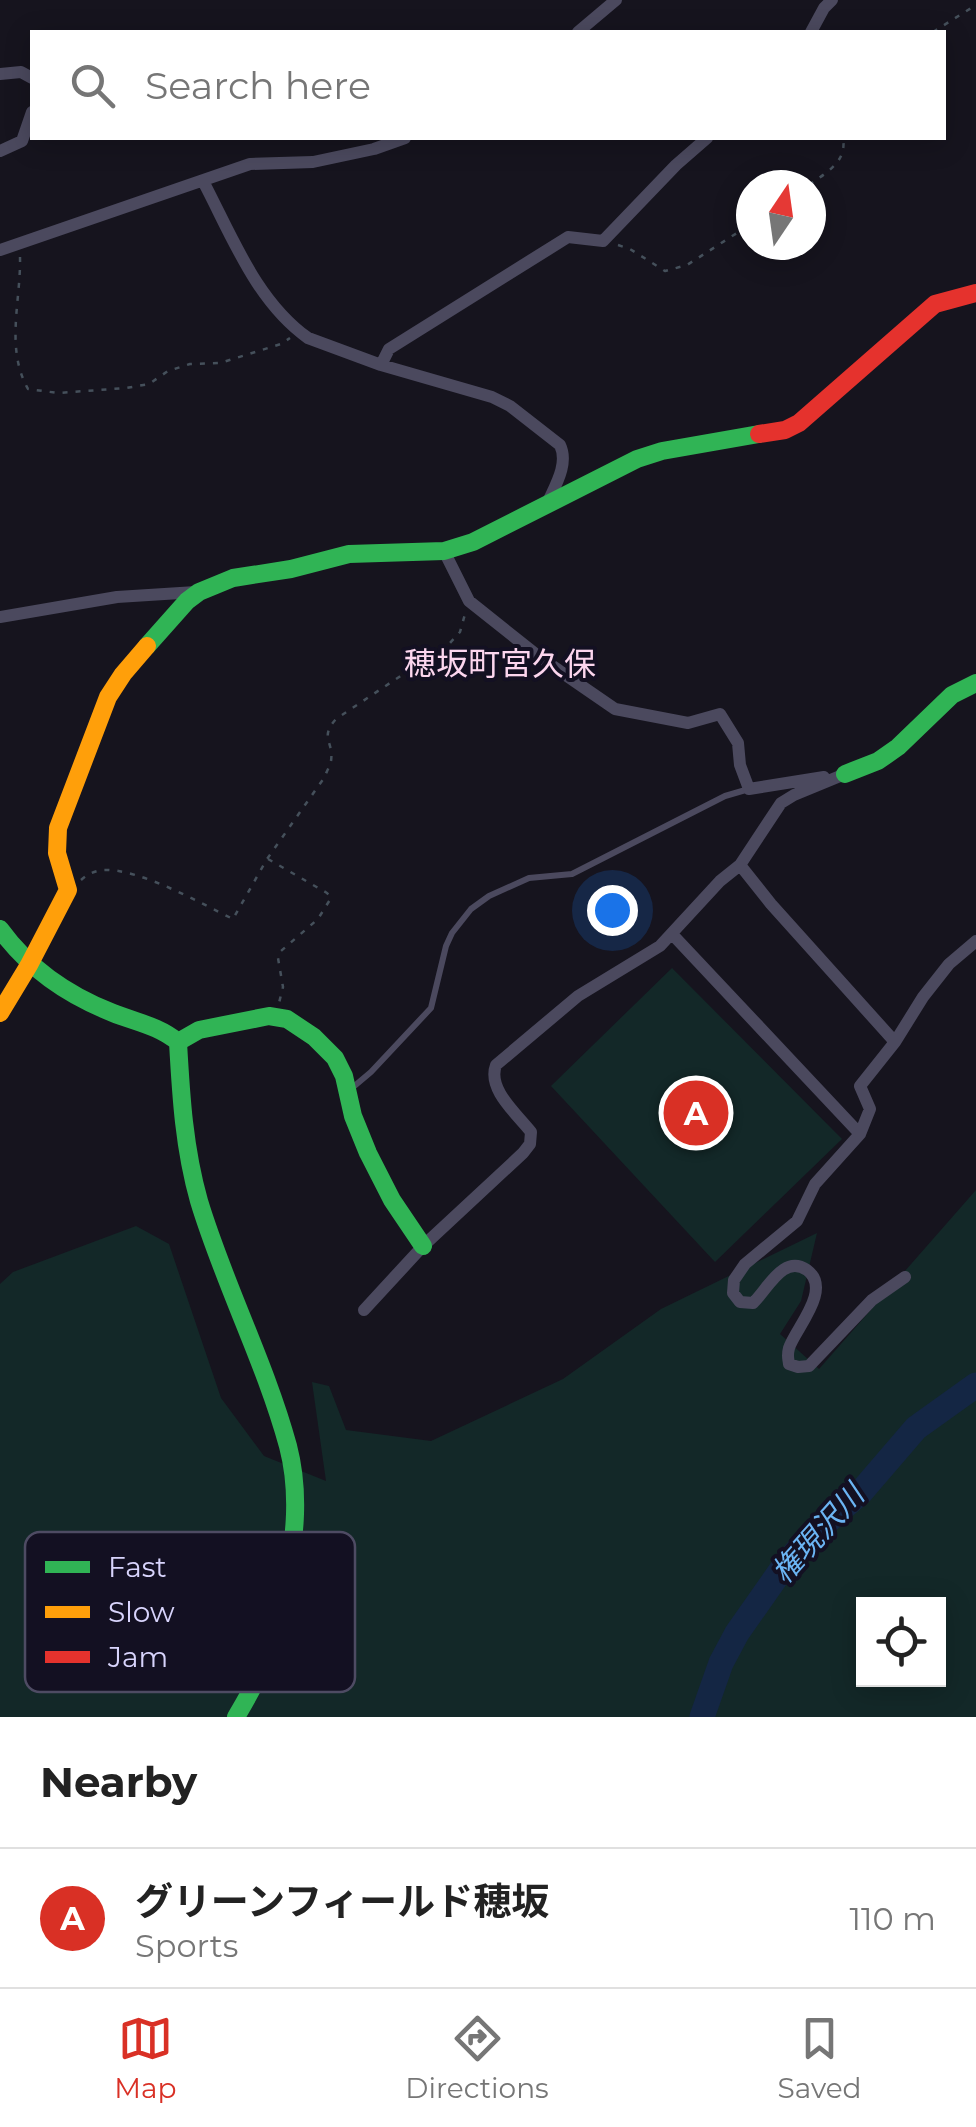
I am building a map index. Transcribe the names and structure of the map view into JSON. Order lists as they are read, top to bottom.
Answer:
{
  "districts": ["穂坂町宮久保"],
  "water": ["権現沢川"],
  "legend": ["Fast", "Slow", "Jam"],
  "north": "top",
  "page": {
    "search": "Search here",
    "pins": "A",
    "heading": "Nearby",
    "list": [
      {
        "mark": "A",
        "name": "グリーンフィールド穂坂",
        "note": "Sports",
        "value": "110 m"
      }
    ],
    "nav": ["Map", "Directions", "Saved"]
  }
}
